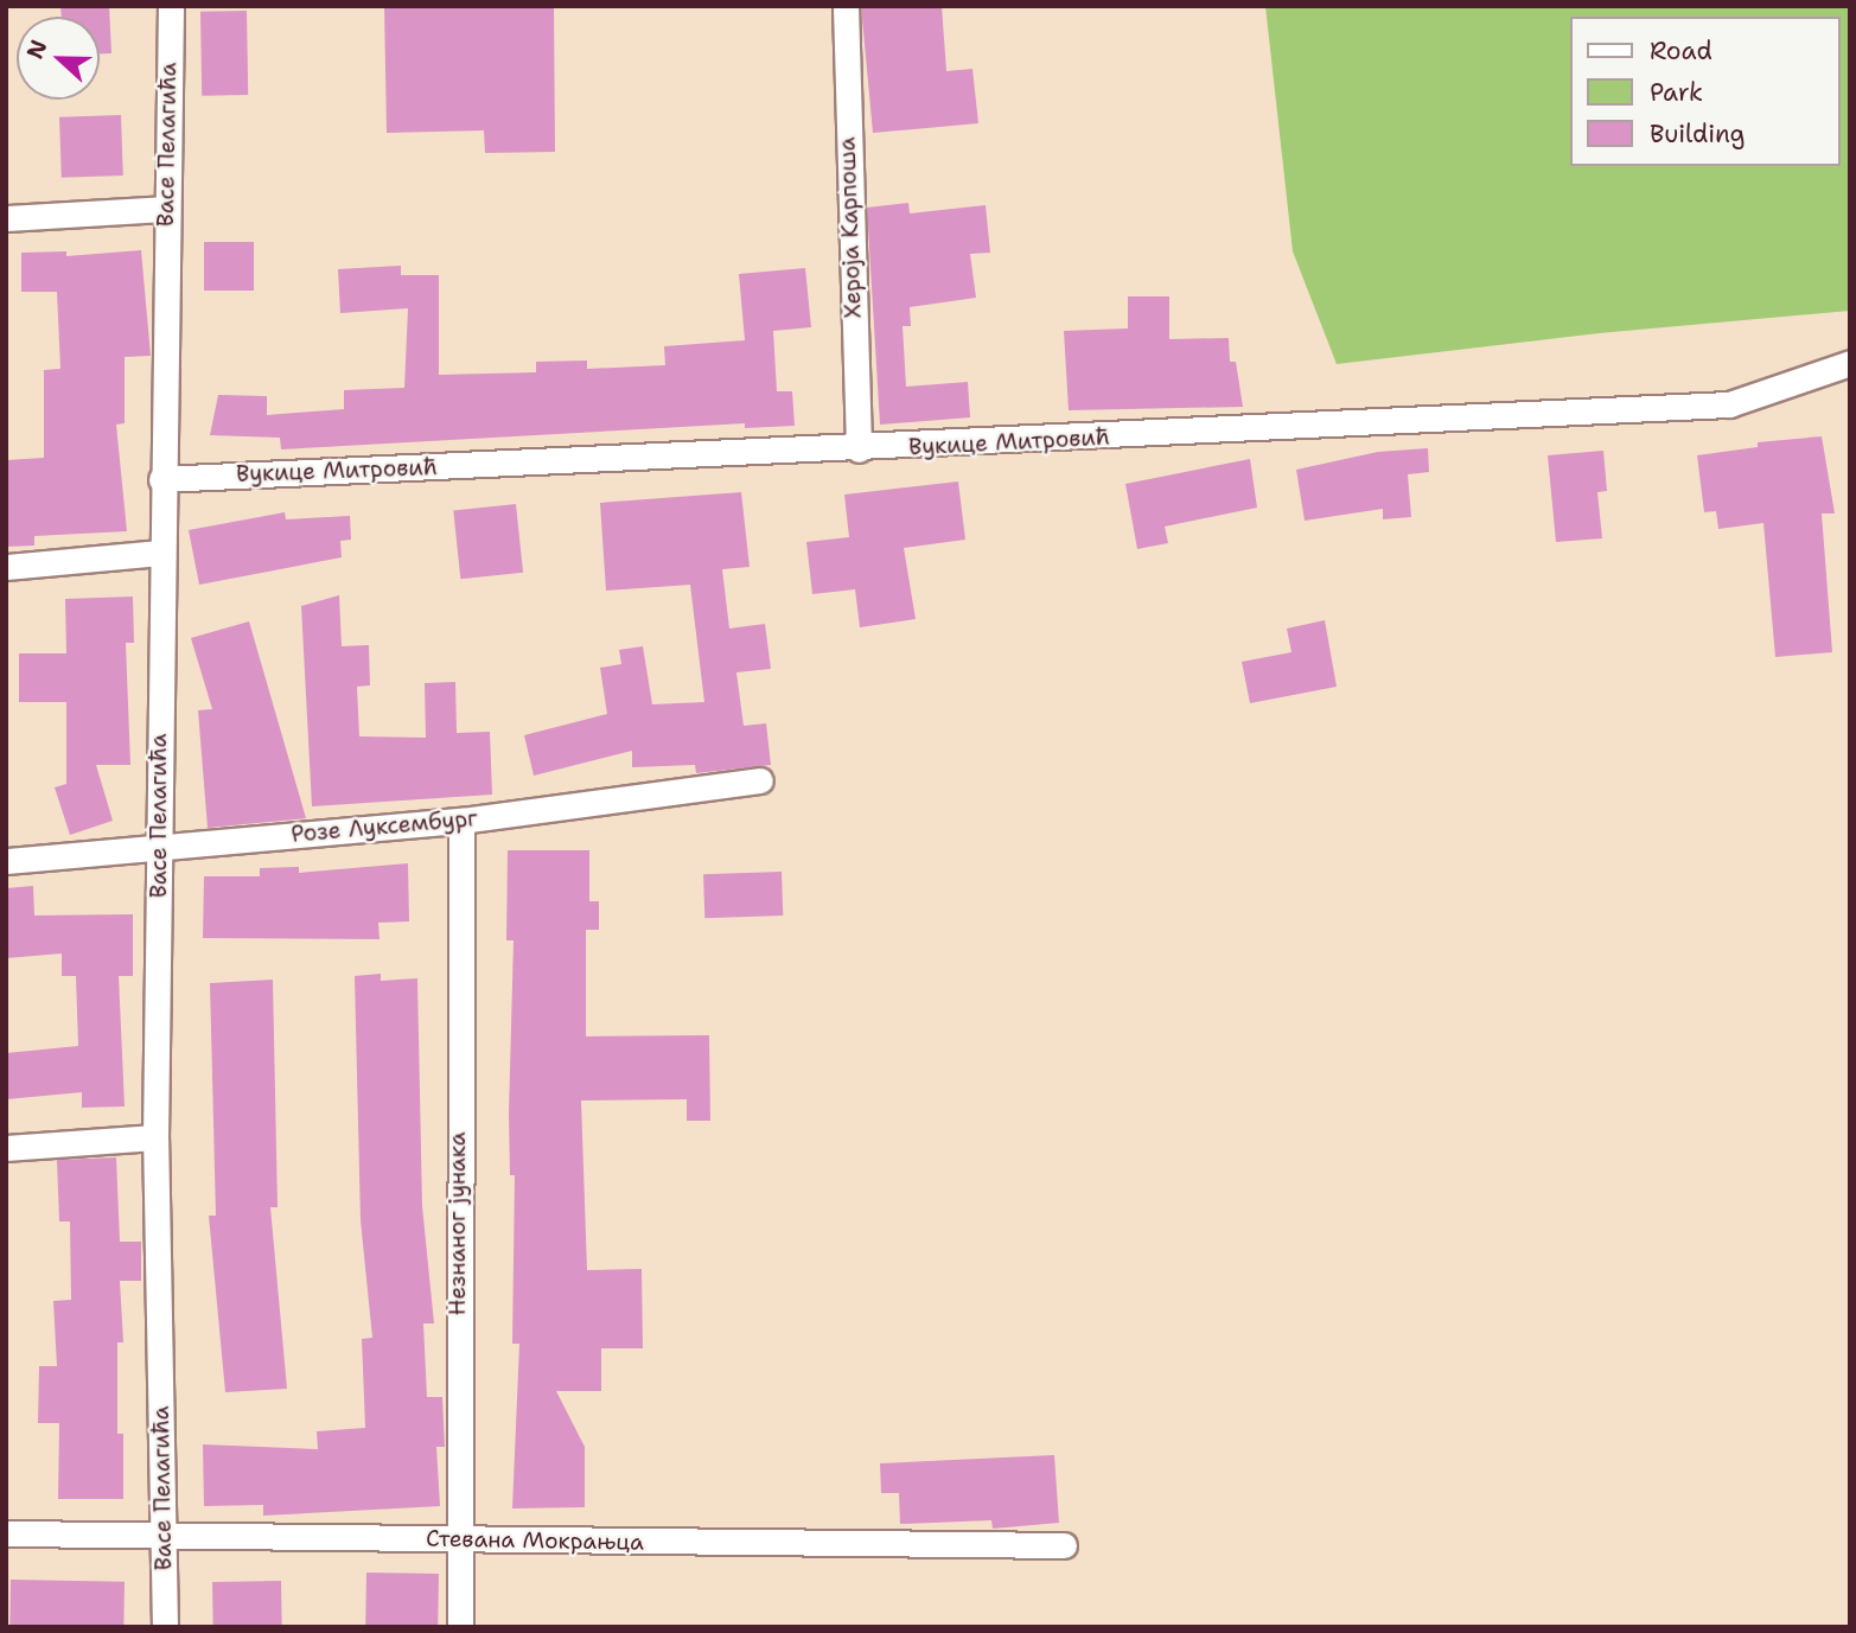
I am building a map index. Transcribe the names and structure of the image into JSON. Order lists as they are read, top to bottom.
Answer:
{
  "streets": {
    "street": [
      "Васе Пелагића",
      "Хероја Карпоша",
      "Вукице Митровић",
      "Розе Луксембург",
      "Незнаног јунака",
      "Стевана Мокрањца"
    ]
  },
  "crossings": [
    ["Васе Пелагића", "Вукице Митровић"],
    ["Васе Пелагића", "Розе Луксембург"],
    ["Васе Пелагића", "Стевана Мокрањца"],
    ["Хероја Карпоша", "Вукице Митровић"],
    ["Розе Луксембург", "Незнаног јунака"],
    ["Незнаног јунака", "Стевана Мокрањца"]
  ],
  "legend": ["Road", "Park", "Building"],
  "north": "left"
}
